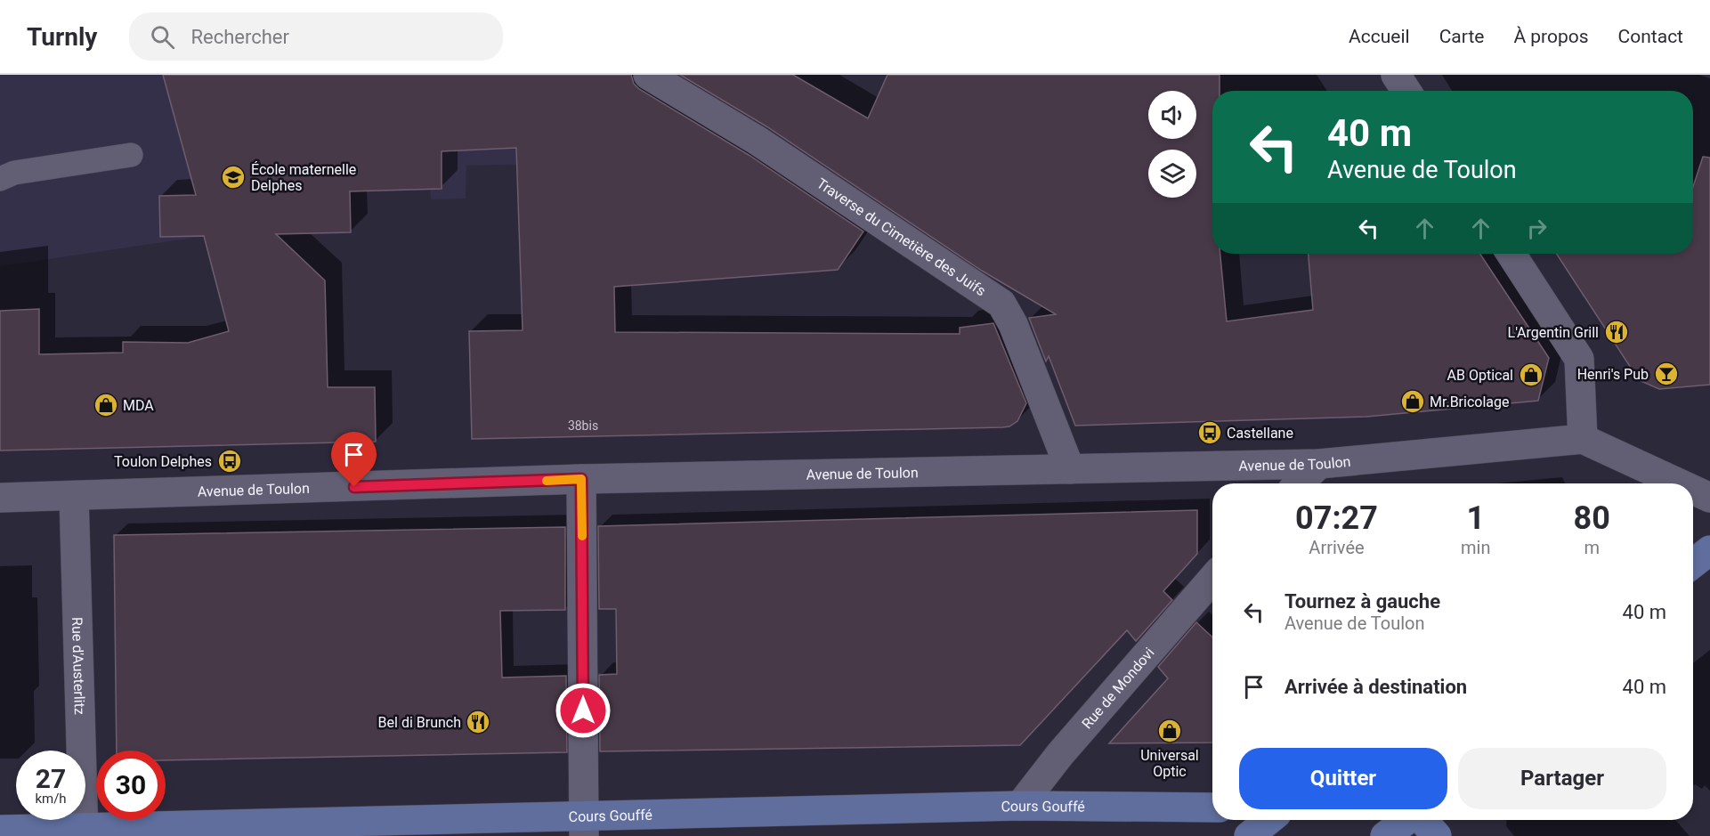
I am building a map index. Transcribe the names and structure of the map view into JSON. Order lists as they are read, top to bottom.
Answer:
{
  "streets": {
    "main road": ["Cours Gouffé"],
    "street": [
      "Traverse du Cimetière des Juifs",
      "Avenue de Toulon",
      "Rue d'Austerlitz",
      "Rue de Mondovi"
    ]
  },
  "crossings": [
    ["Traverse du Cimetière des Juifs", "Avenue de Toulon"],
    ["Avenue de Toulon", "Rue d'Austerlitz"],
    ["Rue d'Austerlitz", "Cours Gouffé"],
    ["Rue de Mondovi", "Cours Gouffé"]
  ],
  "places": {
    "school or university": ["École maternelle Delphes"],
    "restaurant": ["L'Argentin Grill", "Bel di Brunch"],
    "bar": ["Henri's Pub"],
    "shop": [
      "AB Optical",
      "Mr.Bricolage",
      "MDA",
      "Universal Optic"
    ],
    "bus stop": ["Castellane", "Toulon Delphes"]
  },
  "house_numbers": ["38bis"],
  "page": {
    "header": "Turnly",
    "search": "Rechercher",
    "nav": [
      "Accueil",
      "Carte",
      "À propos",
      "Contact"
    ],
    "turn": ["40 m", "Avenue de Toulon"],
    "eta": [
      "07:27",
      "Arrivée",
      "1",
      "min",
      "80",
      "m"
    ],
    "list": [
      {
        "name": "Tournez à gauche",
        "note": "Avenue de Toulon",
        "value": "40 m"
      },
      {
        "name": "Arrivée à destination",
        "value": "40 m"
      }
    ],
    "buttons": ["Quitter", "Partager"],
    "speed": "27 km/h",
    "limit": "30"
  }
}
